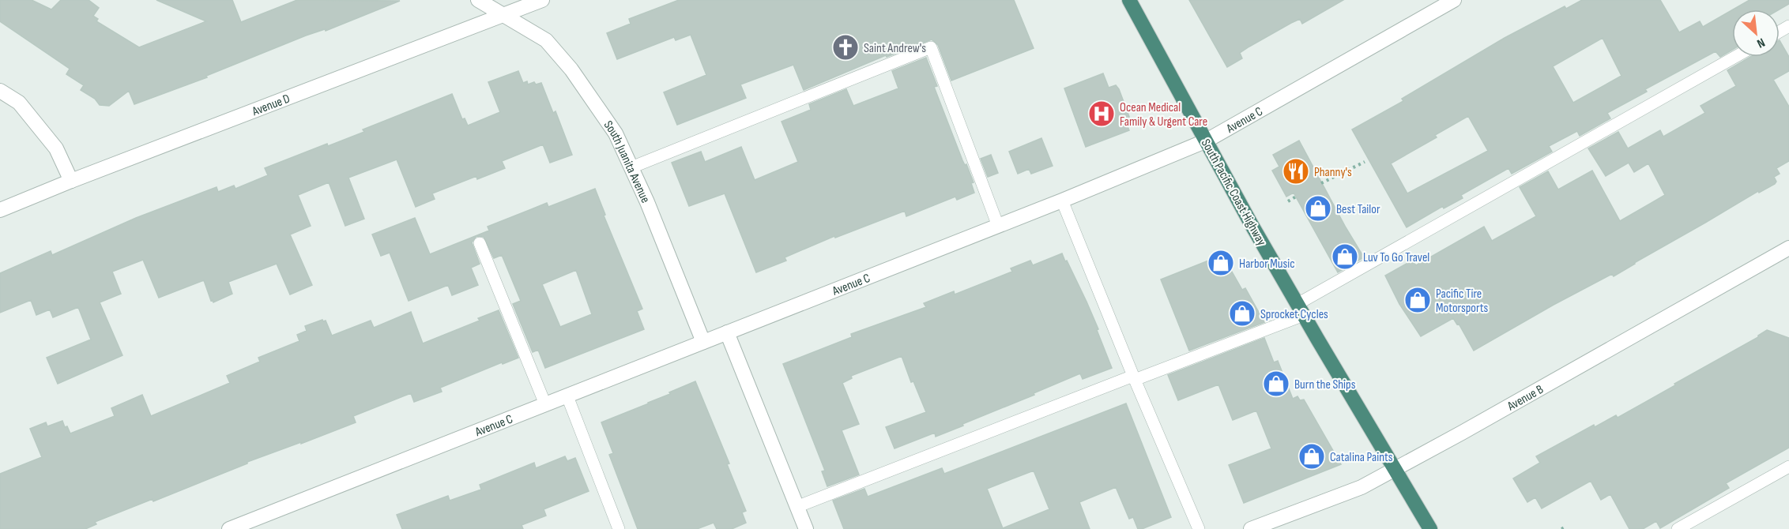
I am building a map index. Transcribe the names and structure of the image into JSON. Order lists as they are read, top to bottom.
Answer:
{
  "streets": {
    "highway": ["South Pacific Coast Highway"],
    "street": [
      "Avenue D",
      "Avenue C",
      "South Juanita Avenue",
      "Avenue B"
    ]
  },
  "crossings": [
    ["Avenue D", "South Juanita Avenue"],
    ["Avenue C", "South Juanita Avenue"],
    ["Avenue C", "South Pacific Coast Highway"],
    ["South Pacific Coast Highway", "Avenue B"]
  ],
  "places": {
    "church": ["Saint Andrew's"],
    "hospital": ["Ocean Medical Family & Urgent Care"],
    "restaurant": ["Phanny's"],
    "shop": [
      "Best Tailor",
      "Luv To Go Travel",
      "Harbor Music",
      "Pacific Tire Motorsports",
      "Sprocket Cycles",
      "Burn the Ships",
      "Catalina Paints"
    ]
  },
  "north": "bottom right"
}
